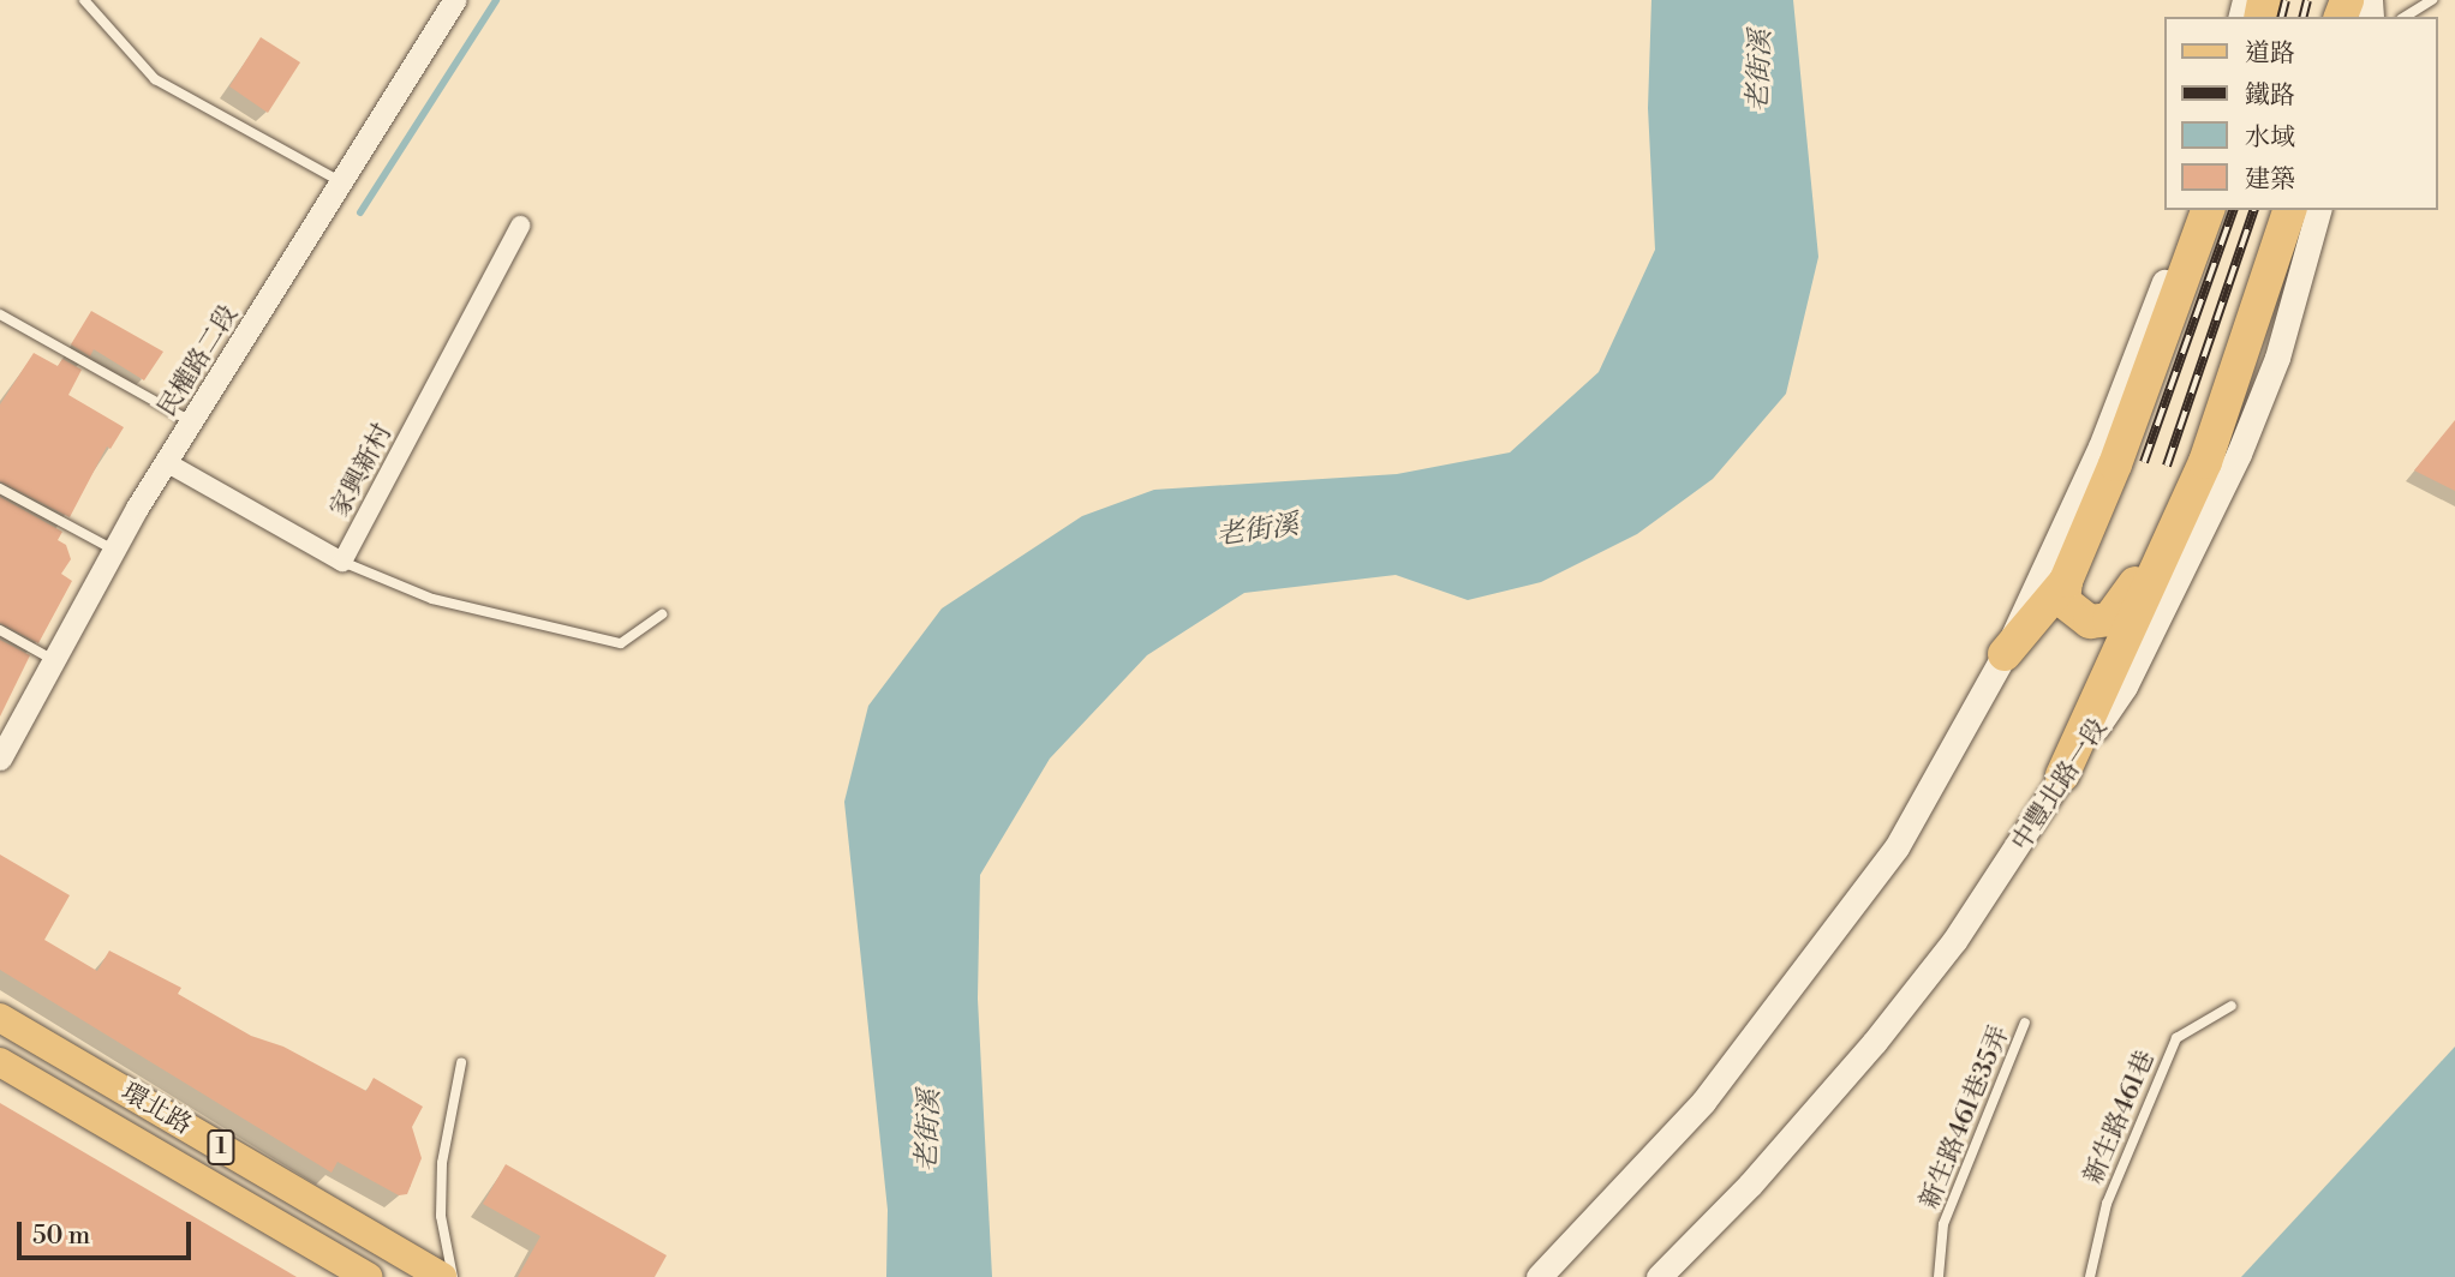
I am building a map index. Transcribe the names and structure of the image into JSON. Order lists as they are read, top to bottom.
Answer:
{
  "streets": {
    "main road": ["中豐北路一段", "環北路", "1"],
    "street": ["民權路二段", "家興新村"],
    "lane": ["新生路461巷35弄", "新生路461巷"]
  },
  "crossings": [
    ["民權路二段", "家興新村"]
  ],
  "water": ["老街溪"],
  "legend": [
    "道路",
    "鐵路",
    "水域",
    "建築"
  ],
  "scale_bar": "50 m"
}
